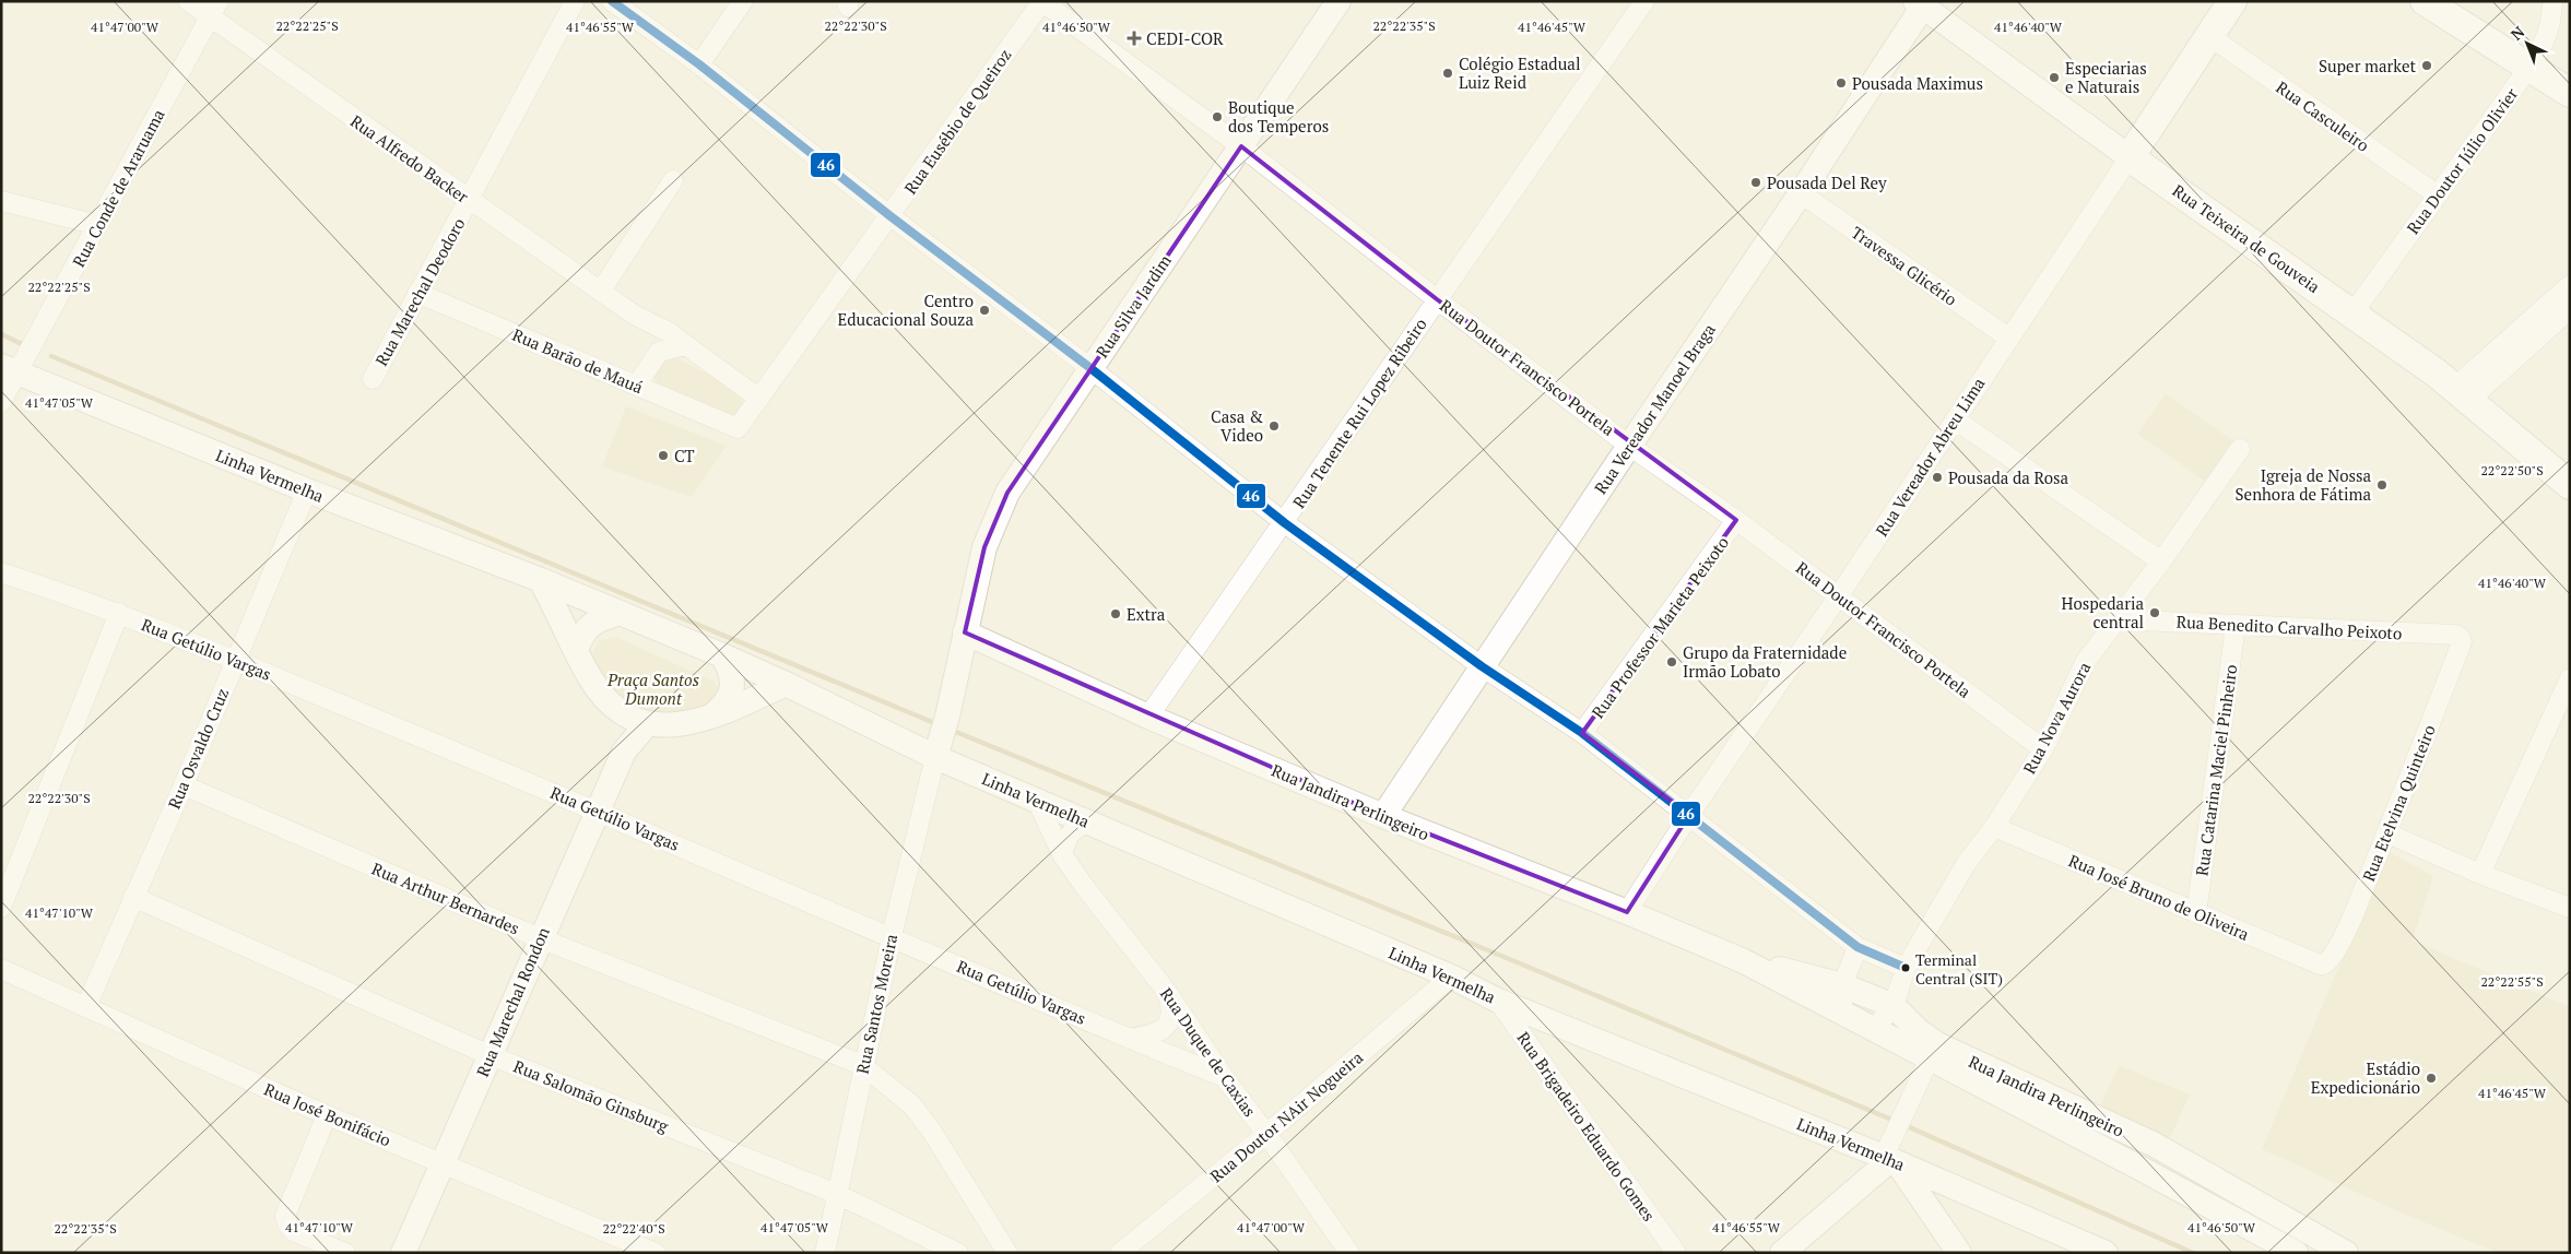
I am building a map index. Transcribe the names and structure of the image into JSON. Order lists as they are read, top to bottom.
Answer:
{
  "streets": {
    "highway": ["Rua Teixeira de Gouveia", "Rua Vereador Abreu Lima"],
    "main road": [
      "Rua Silva Jardim",
      "Rua Vereador Manoel Braga",
      "Linha Vermelha",
      "Rua Jandira Perlingeiro",
      "Rua Marechal Rondon"
    ],
    "street": [
      "Rua Casculeiro",
      "Rua Eusébio de Queiroz",
      "Rua Alfredo Backer",
      "Rua Doutor Júlio Olivier",
      "Rua Conde de Araruama",
      "Travessa Glicério",
      "Rua Marechal Deodoro",
      "Rua Barão de Mauá",
      "Rua Doutor Francisco Portela",
      "Rua Tenente Rui Lopez Ribeiro",
      "Rua Professor Marieta Peixoto",
      "Rua Benedito Carvalho Peixoto",
      "Rua Getúlio Vargas",
      "Rua Nova Aurora",
      "Rua Osvaldo Cruz",
      "Rua Catarina Maciel Pinheiro",
      "Rua Etelvina Quinteiro",
      "Rua José Bruno de Oliveira",
      "Rua Arthur Bernardes",
      "Rua Santos Moreira",
      "Rua Duque de Caxias",
      "Rua Salomão Ginsburg",
      "Rua José Bonifácio",
      "Rua Doutor NAir Nogueira",
      "Rua Brigadeiro Eduardo Gomes"
    ]
  },
  "crossings": [
    ["Rua Casculeiro", "Rua Doutor Júlio Olivier"],
    ["Rua Casculeiro", "Rua Vereador Abreu Lima"],
    ["Rua Eusébio de Queiroz", "Rua Alfredo Backer"],
    ["Rua Eusébio de Queiroz", "Rua Barão de Mauá"],
    ["Rua Eusébio de Queiroz", "Rua Doutor Francisco Portela"],
    ["Rua Alfredo Backer", "Rua Conde de Araruama"],
    ["Rua Alfredo Backer", "Rua Marechal Deodoro"],
    ["Rua Doutor Júlio Olivier", "Rua Teixeira de Gouveia"],
    ["Rua Conde de Araruama", "Linha Vermelha"],
    ["Rua Teixeira de Gouveia", "Rua Vereador Manoel Braga"],
    ["Rua Teixeira de Gouveia", "Rua Vereador Abreu Lima"],
    ["Travessa Glicério", "Rua Vereador Manoel Braga"],
    ["Travessa Glicério", "Rua Vereador Abreu Lima"],
    ["Rua Marechal Deodoro", "Rua Barão de Mauá"],
    ["Rua Silva Jardim", "Rua Doutor Francisco Portela"],
    ["Rua Silva Jardim", "Linha Vermelha"],
    ["Rua Silva Jardim", "Rua Jandira Perlingeiro"],
    ["Rua Silva Jardim", "Rua Santos Moreira"],
    ["Rua Doutor Francisco Portela", "Rua Vereador Manoel Braga"],
    ["Rua Doutor Francisco Portela", "Rua Tenente Rui Lopez Ribeiro"],
    ["Rua Doutor Francisco Portela", "Rua Vereador Abreu Lima"],
    ["Rua Doutor Francisco Portela", "Rua Professor Marieta Peixoto"],
    ["Rua Doutor Francisco Portela", "Rua Nova Aurora"],
    ["Rua Vereador Manoel Braga", "Rua Jandira Perlingeiro"],
    ["Rua Tenente Rui Lopez Ribeiro", "Rua Jandira Perlingeiro"],
    ["Rua Vereador Abreu Lima", "Rua Jandira Perlingeiro"],
    ["Linha Vermelha", "Rua Osvaldo Cruz"],
    ["Linha Vermelha", "Rua Santos Moreira"],
    ["Linha Vermelha", "Rua Duque de Caxias"],
    ["Linha Vermelha", "Rua Doutor NAir Nogueira"],
    ["Linha Vermelha", "Rua Brigadeiro Eduardo Gomes"],
    ["Rua Benedito Carvalho Peixoto", "Rua Nova Aurora"],
    ["Rua Benedito Carvalho Peixoto", "Rua Catarina Maciel Pinheiro"],
    ["Rua Benedito Carvalho Peixoto", "Rua Etelvina Quinteiro"],
    ["Rua Getúlio Vargas", "Rua Osvaldo Cruz"],
    ["Rua Getúlio Vargas", "Rua Marechal Rondon"],
    ["Rua Getúlio Vargas", "Rua Santos Moreira"],
    ["Rua Getúlio Vargas", "Rua Duque de Caxias"],
    ["Rua Nova Aurora", "Rua Jandira Perlingeiro"],
    ["Rua Nova Aurora", "Rua José Bruno de Oliveira"],
    ["Rua Osvaldo Cruz", "Rua Arthur Bernardes"],
    ["Rua Osvaldo Cruz", "Rua Salomão Ginsburg"],
    ["Rua Osvaldo Cruz", "Rua José Bonifácio"],
    ["Rua Catarina Maciel Pinheiro", "Rua José Bruno de Oliveira"],
    ["Rua Etelvina Quinteiro", "Rua José Bruno de Oliveira"],
    ["Rua Arthur Bernardes", "Rua Marechal Rondon"],
    ["Rua Arthur Bernardes", "Rua Santos Moreira"],
    ["Rua Marechal Rondon", "Rua Salomão Ginsburg"],
    ["Rua Marechal Rondon", "Rua José Bonifácio"],
    ["Rua Santos Moreira", "Rua Salomão Ginsburg"],
    ["Rua Duque de Caxias", "Rua Doutor NAir Nogueira"]
  ],
  "parks": ["Praça Santos Dumont"],
  "places": {
    "health": ["CEDI-COR"],
    "other": [
      "Super market",
      "Colégio Estadual Luiz Reid",
      "Especiarias e Naturais",
      "Pousada Maximus",
      "Boutique dos Temperos",
      "Pousada Del Rey",
      "Centro Educacional Souza",
      "Casa & Video",
      "CT",
      "Pousada da Rosa",
      "Igreja de Nossa Senhora de Fátima",
      "Hospedaria central",
      "Extra",
      "Grupo da Fraternidade Irmão Lobato",
      "Terminal Central (SIT)",
      "Estádio Expedicionário"
    ]
  },
  "lines": ["transit line 46"],
  "north": "top left",
  "coordinates": [
    "22°22'30\"S",
    "22°22'25\"S",
    "22°22'35\"S",
    "41°46'55\"W",
    "41°46'45\"W",
    "41°47'00\"W",
    "41°46'50\"W",
    "41°46'40\"W",
    "41°47'05\"W",
    "22°22'50\"S",
    "41°47'10\"W",
    "22°22'55\"S",
    "22°22'40\"S"
  ]
}
